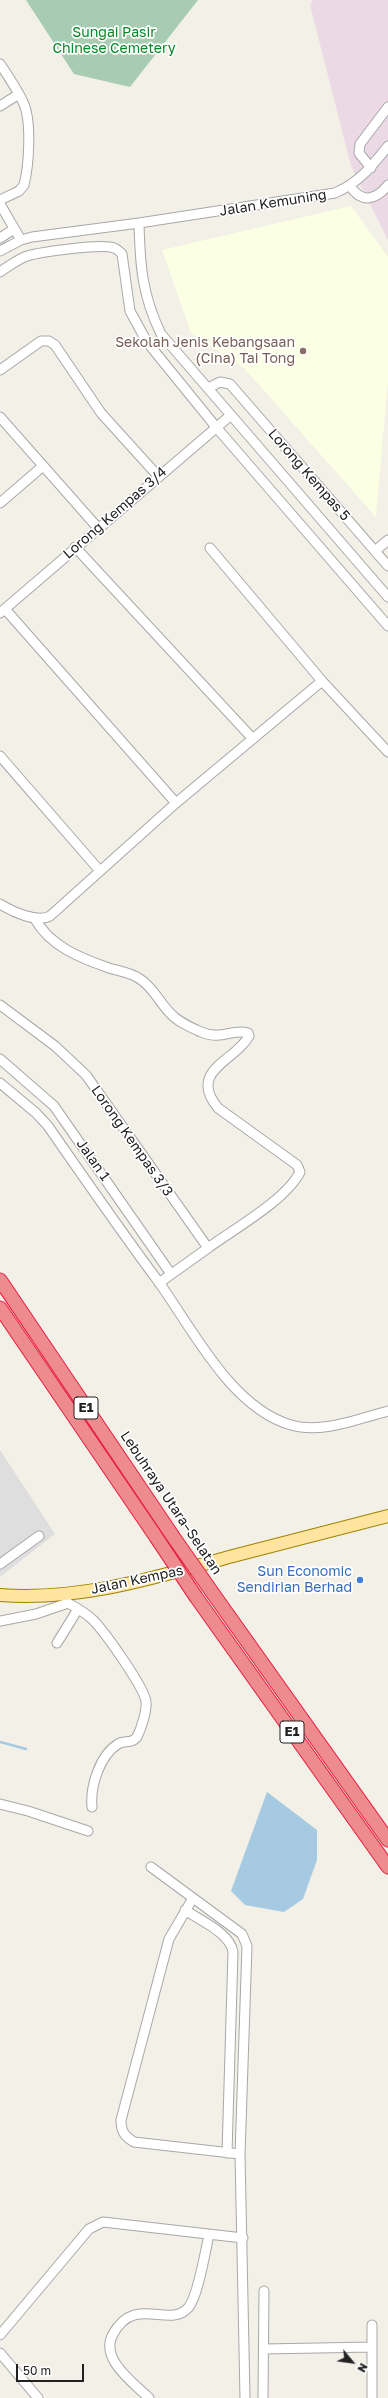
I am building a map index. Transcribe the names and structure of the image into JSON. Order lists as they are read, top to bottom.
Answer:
{
  "streets": {
    "highway": ["E1", "Lebuhraya Utara–Selatan"],
    "main road": ["Jalan Kempas"],
    "street": [
      "Jalan Kemuning",
      "Lorong Kempas 5",
      "Lorong Kempas 3/4",
      "Lorong Kempas 3/3",
      "Jalan 1"
    ]
  },
  "parks": ["Sungai Pasir Chinese Cemetery"],
  "places": ["Sekolah Jenis Kebangsaan (Cina) Tai Tong", "Sun Economic Sendirian Berhad"],
  "scale_bar": "50 m",
  "north": "bottom right"
}
